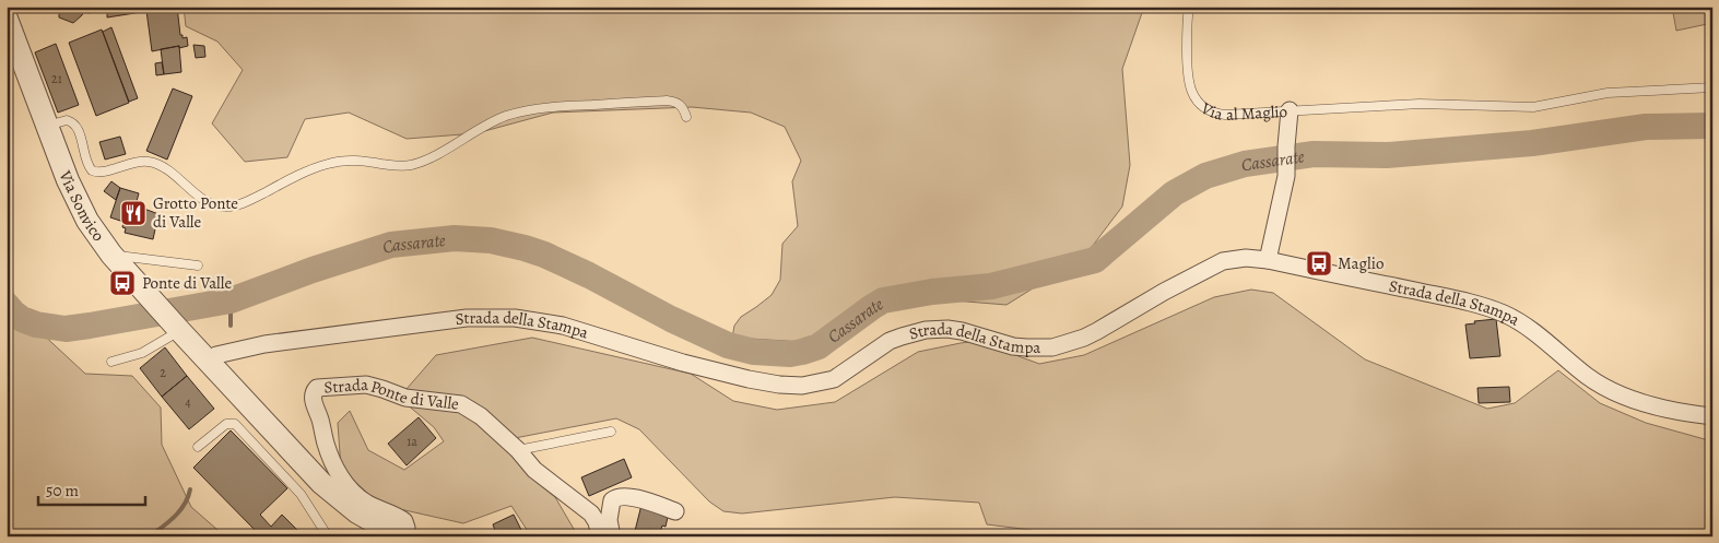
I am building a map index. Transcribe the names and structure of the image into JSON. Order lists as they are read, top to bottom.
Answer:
{
  "streets": {
    "street": [
      "Via al Maglio",
      "Via Sonvico",
      "Strada della Stampa",
      "Strada Ponte di Valle"
    ]
  },
  "crossings": [
    ["Via al Maglio", "Strada della Stampa"],
    ["Via Sonvico", "Strada della Stampa"],
    ["Via Sonvico", "Strada Ponte di Valle"],
    ["Strada della Stampa", "Strada Ponte di Valle"]
  ],
  "water": ["Cassarate"],
  "places": {
    "restaurant": ["Grotto Ponte di Valle"],
    "bus stop": ["Maglio", "Ponte di Valle"]
  },
  "house_numbers": [
    "21",
    "2",
    "4",
    "1a"
  ],
  "scale_bar": "50 m"
}
